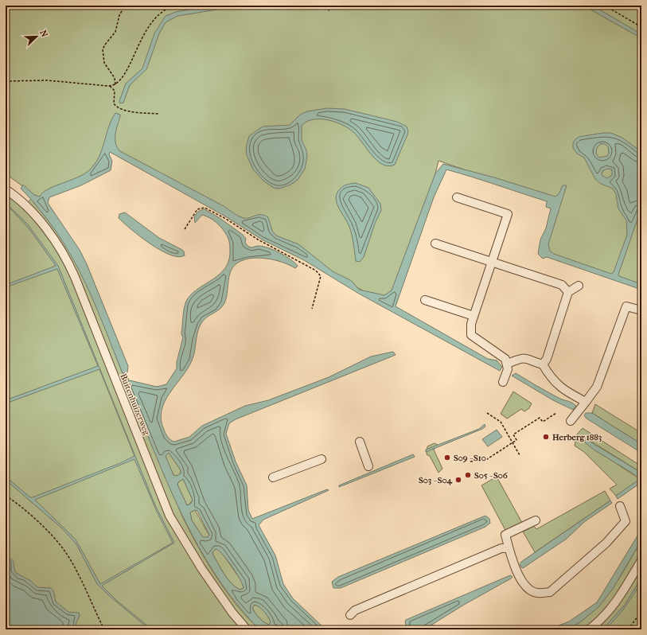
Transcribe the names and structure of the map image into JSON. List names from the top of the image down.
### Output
{
  "streets": {
    "street": ["Buitenhuizerweg"]
  },
  "places": [
    "Herberg 1883",
    "S09 - S10",
    "S05 - S06",
    "S03 - S04"
  ],
  "north": "top right"
}
